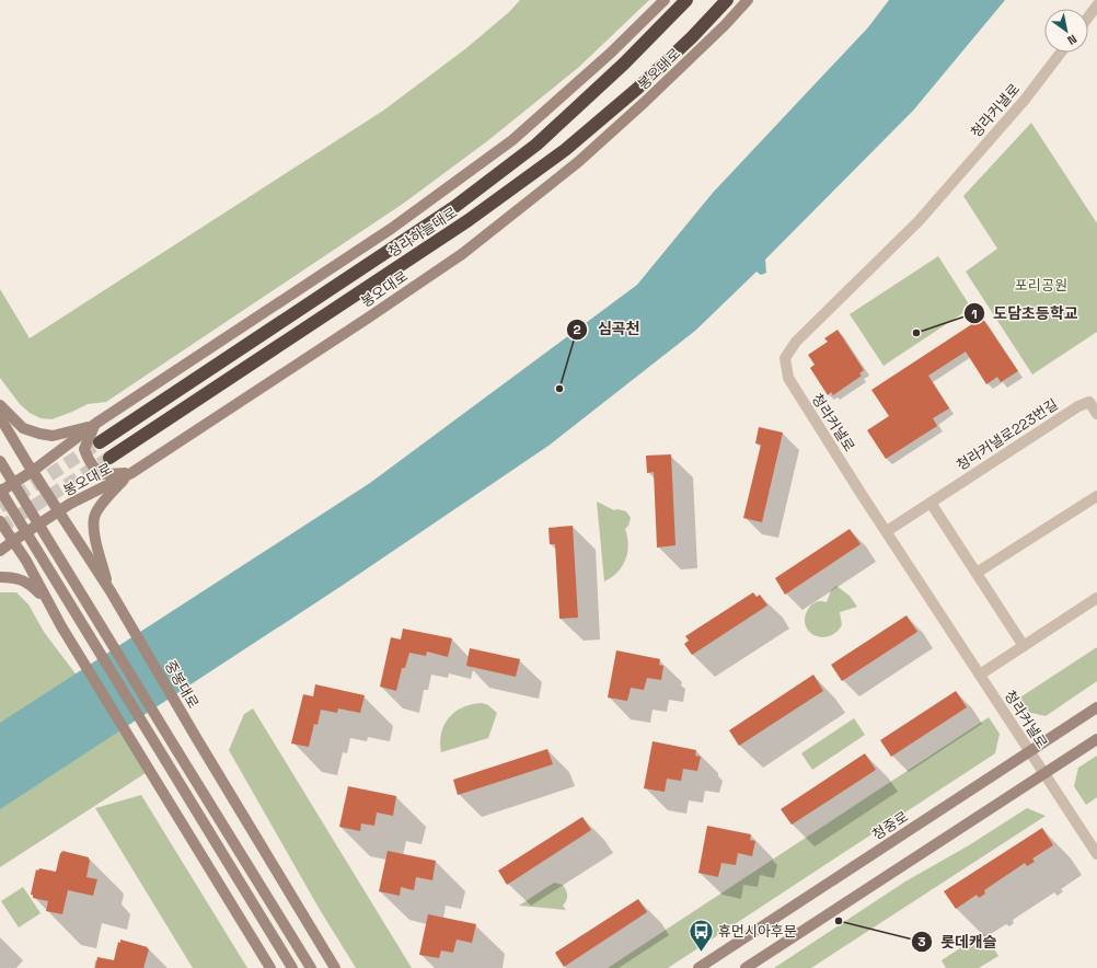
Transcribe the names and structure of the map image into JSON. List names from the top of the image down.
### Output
{
  "streets": {
    "highway": ["청라하늘대로"],
    "main road": ["봉오대로", "중봉대로", "청중로"],
    "street": ["청라커낼로", "청라커낼로223번길"]
  },
  "crossings": [
    ["봉오대로", "중봉대로"],
    ["청라커낼로", "청라커낼로223번길"],
    ["청라커낼로", "청중로"]
  ],
  "parks": ["포리공원"],
  "places": {
    "other": ["도담초등학교", "심곡천", "롯데캐슬"],
    "bus stop": ["휴먼시아후문"]
  },
  "north": "bottom right"
}
